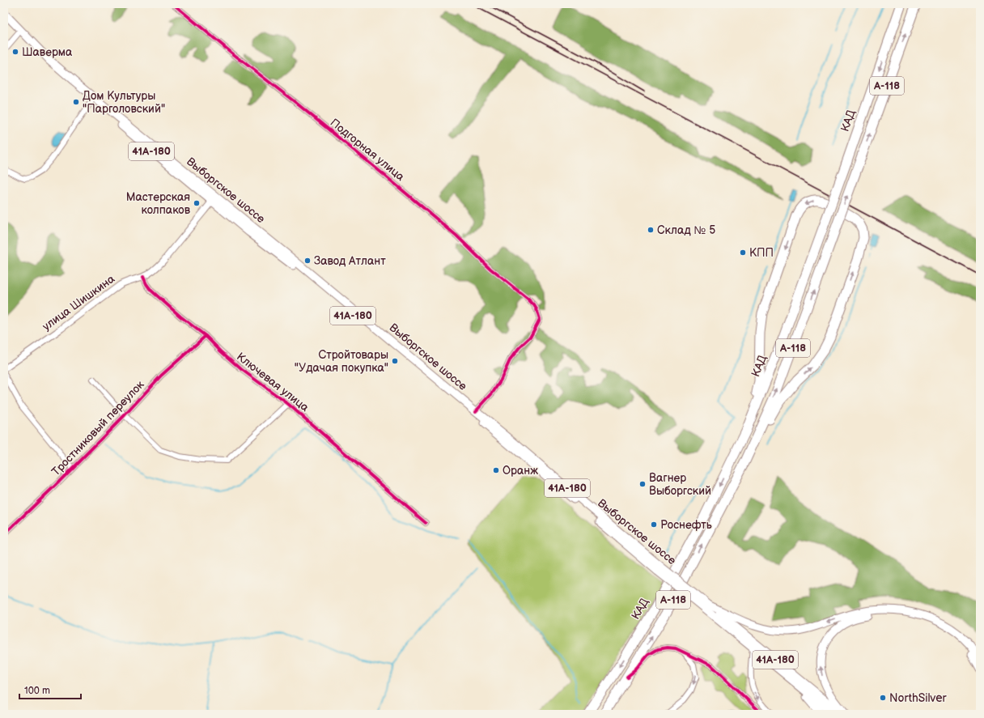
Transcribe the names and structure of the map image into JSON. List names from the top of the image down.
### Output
{
  "streets": {
    "highway": ["А-118", "КАД"],
    "main road": ["41А-180", "Выборгское шоссе"],
    "street": [
      "Подгорная улица",
      "улица Шишкина",
      "Ключевая улица",
      "Тростниковый переулок"
    ]
  },
  "crossings": [
    ["Подгорная улица", "Выборгское шоссе"],
    ["Выборгское шоссе", "улица Шишкина"],
    ["улица Шишкина", "Ключевая улица"],
    ["Ключевая улица", "Тростниковый переулок"]
  ],
  "places": [
    "Шаверма",
    "Дом Культуры \"Парголовский\"",
    "Мастерская колпаков",
    "Склад № 5",
    "КПП",
    "Завод Атлант",
    "Cтройтовары \"Удачая покупка\"",
    "Оранж",
    "Вагнер Выборгский",
    "Роснефть",
    "NorthSilver"
  ],
  "scale_bar": "100 m"
}
